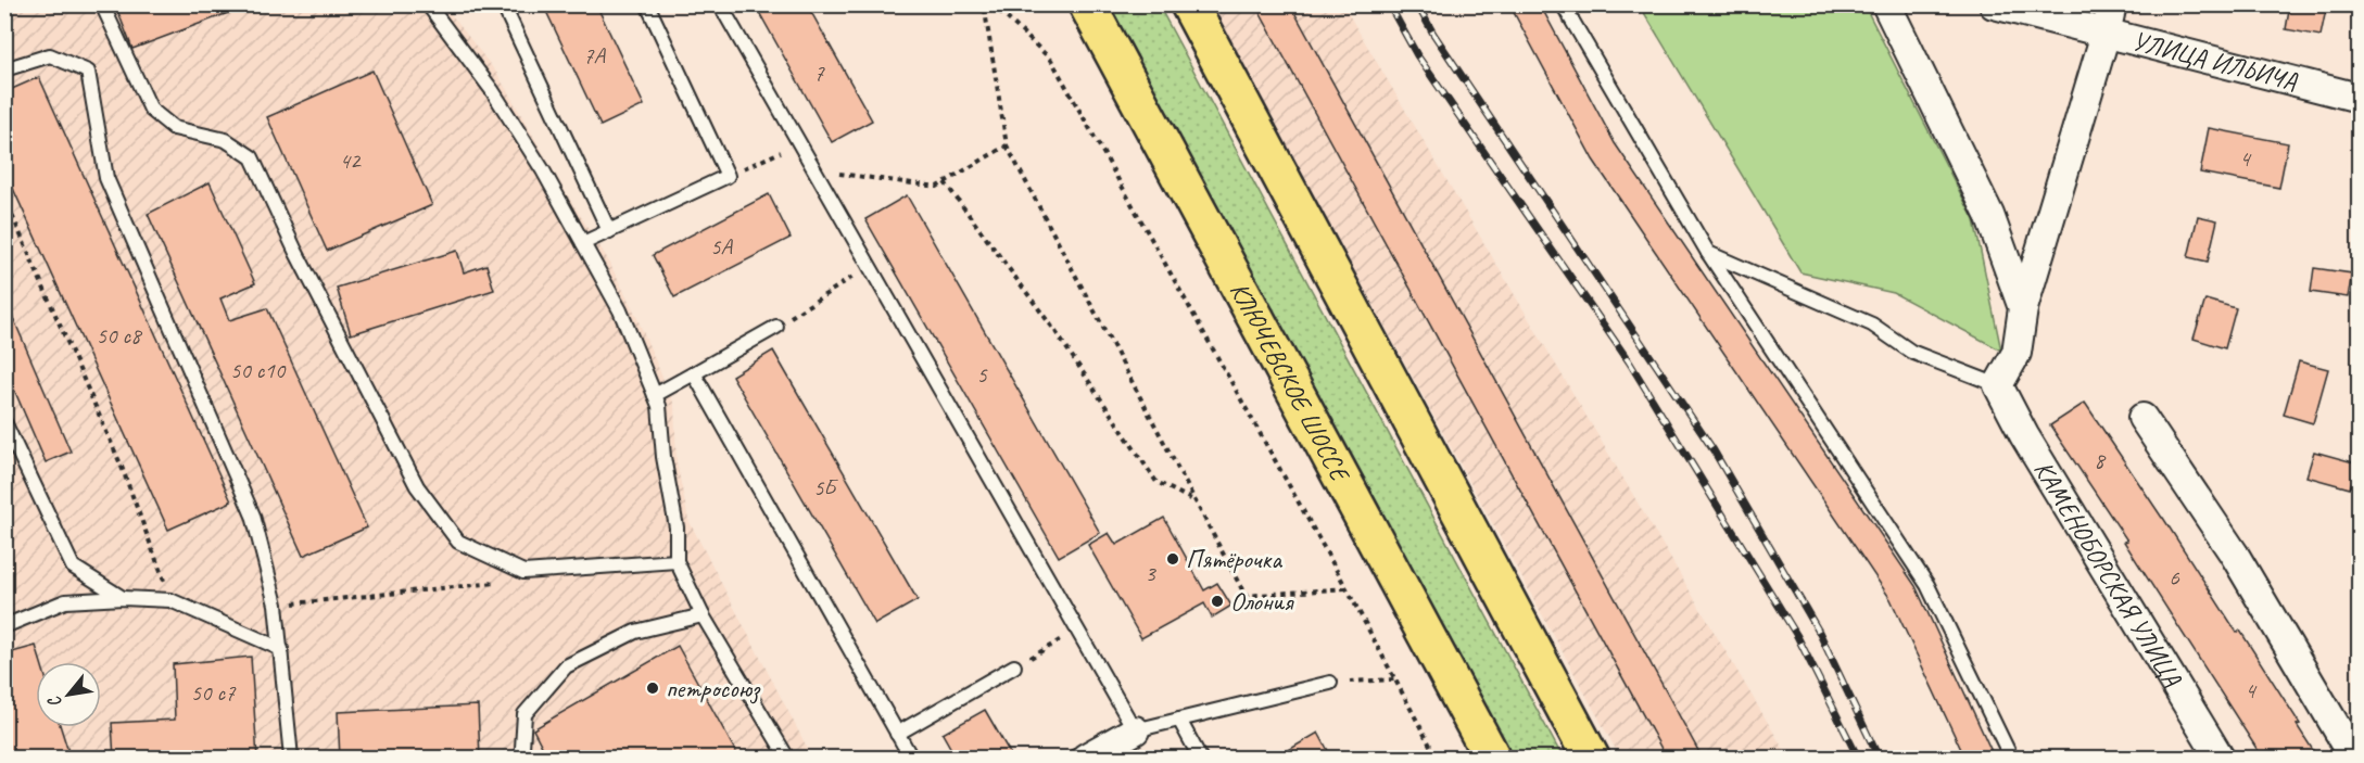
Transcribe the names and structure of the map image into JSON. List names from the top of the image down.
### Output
{
  "streets": {
    "main road": ["КЛЮЧЕВСКОЕ ШОССЕ"],
    "street": ["УЛИЦА ИЛЬИЧА", "КАМЕНОБОРСКАЯ УЛИЦА"]
  },
  "places": ["Пятёрочка", "Олония", "петросоюз"],
  "house_numbers": [
    "7А",
    "7",
    "4",
    "42",
    "5А",
    "50 с8",
    "50 с10",
    "5",
    "8",
    "5Б",
    "3",
    "6",
    "4",
    "50 с7"
  ],
  "north": "bottom left"
}
